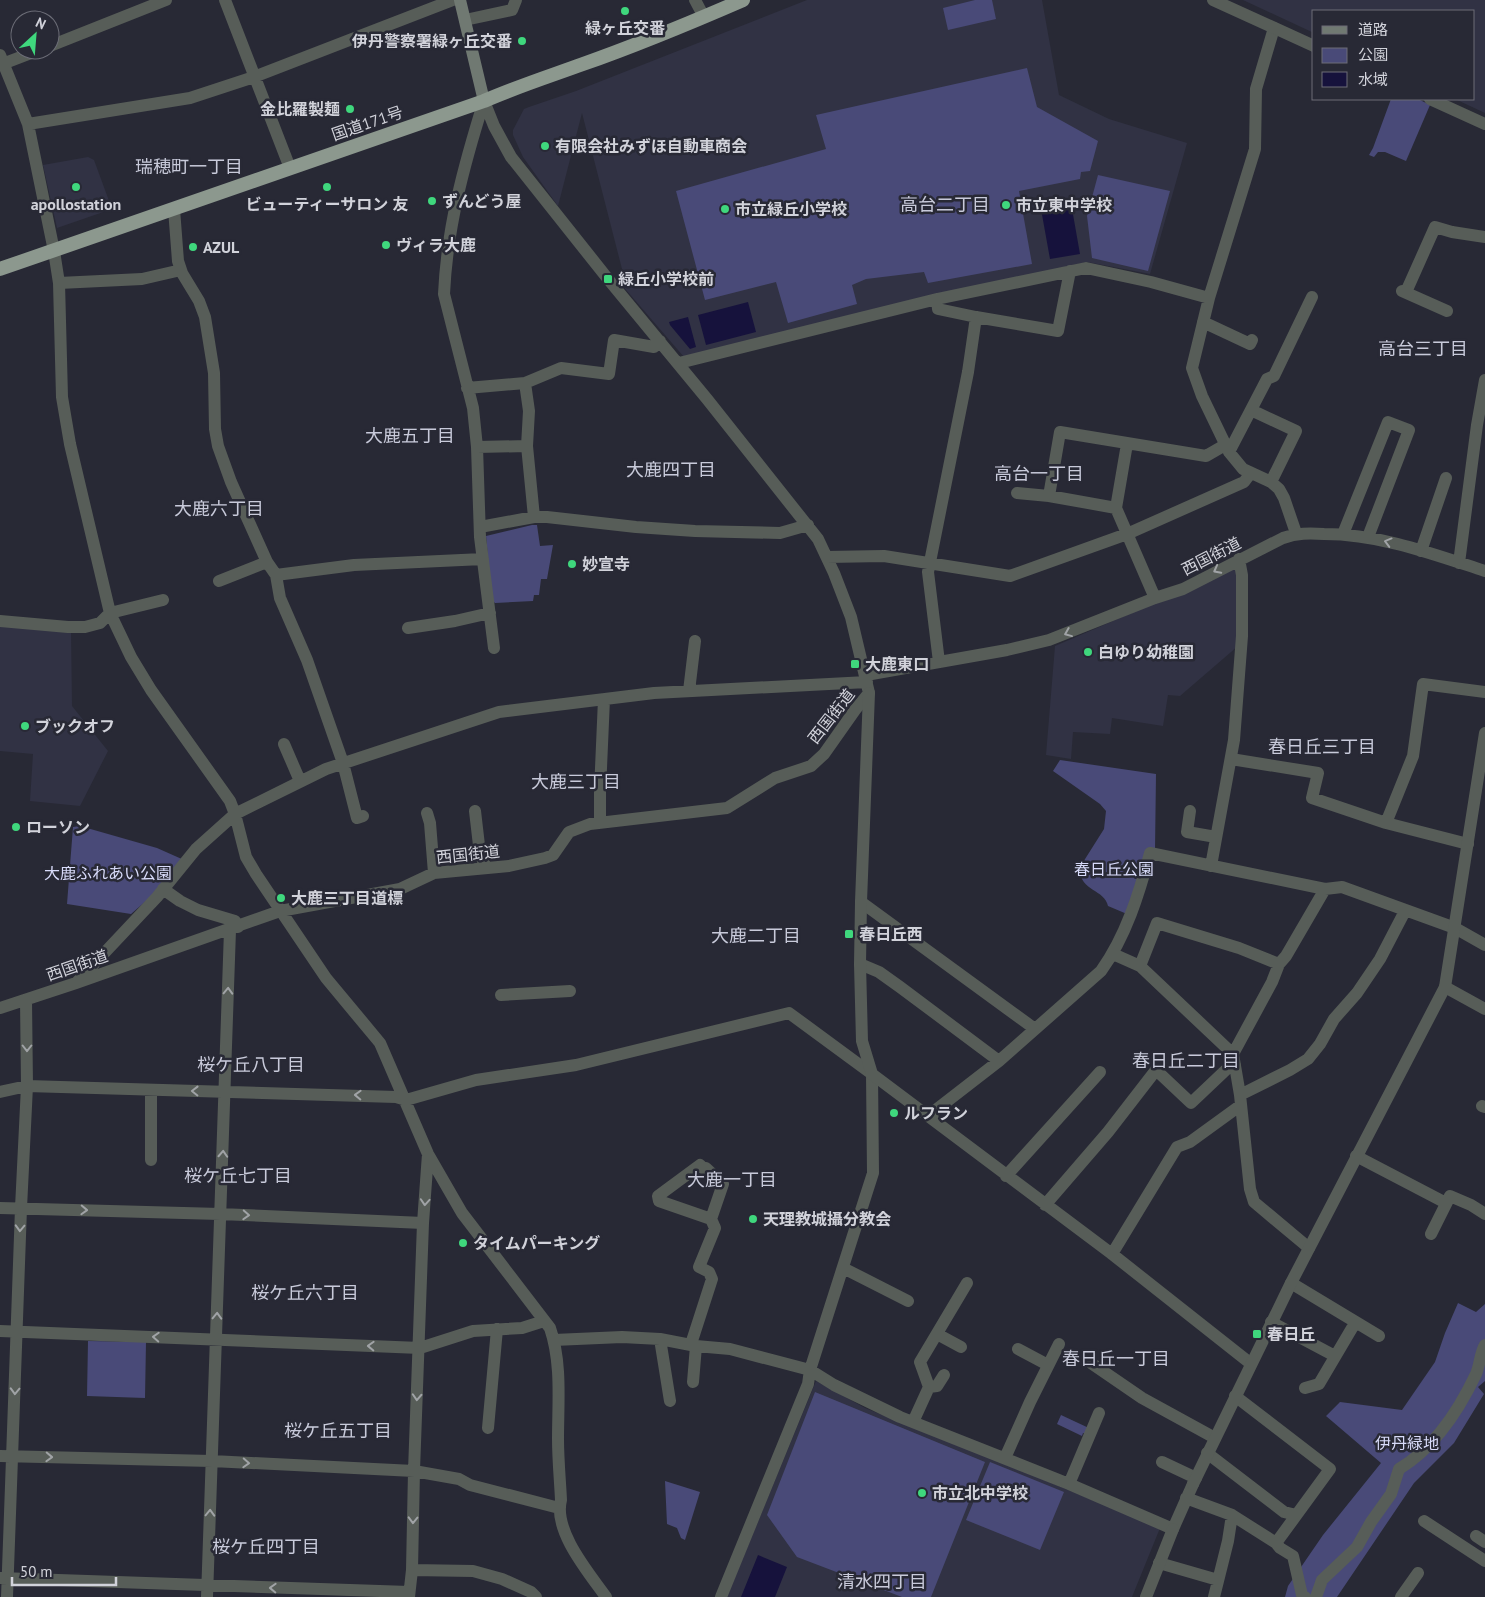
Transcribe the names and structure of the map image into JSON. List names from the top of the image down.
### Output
{
  "streets": {
    "highway": ["国道171号"],
    "street": ["西国街道"]
  },
  "districts": [
    "瑞穂町一丁目",
    "高台二丁目",
    "高台三丁目",
    "大鹿五丁目",
    "大鹿四丁目",
    "高台一丁目",
    "大鹿六丁目",
    "春日丘三丁目",
    "大鹿三丁目",
    "大鹿二丁目",
    "春日丘二丁目",
    "桜ケ丘八丁目",
    "桜ケ丘七丁目",
    "大鹿一丁目",
    "桜ケ丘六丁目",
    "春日丘一丁目",
    "桜ケ丘五丁目",
    "桜ケ丘四丁目",
    "清水四丁目"
  ],
  "parks": ["春日丘公園", "大鹿ふれあい公園", "伊丹緑地"],
  "places": {
    "other": [
      "緑ヶ丘交番",
      "伊丹警察署緑ヶ丘交番",
      "金比羅製麺",
      "有限会社みずほ自動車商会",
      "apollostation",
      "ビューティーサロン 友",
      "ずんどう屋",
      "市立東中学校",
      "市立緑丘小学校",
      "ヴィラ大鹿",
      "AZUL",
      "妙宣寺",
      "白ゆり幼稚園",
      "ブックオフ",
      "ローソン",
      "大鹿三丁目道標",
      "ルフラン",
      "天理教城攝分教会",
      "タイムパーキング",
      "市立北中学校"
    ],
    "transit": [
      "緑丘小学校前",
      "大鹿東口",
      "春日丘西",
      "春日丘"
    ]
  },
  "legend": ["道路", "公園", "水域"],
  "scale_bar": "50 m",
  "north": "top right"
}
